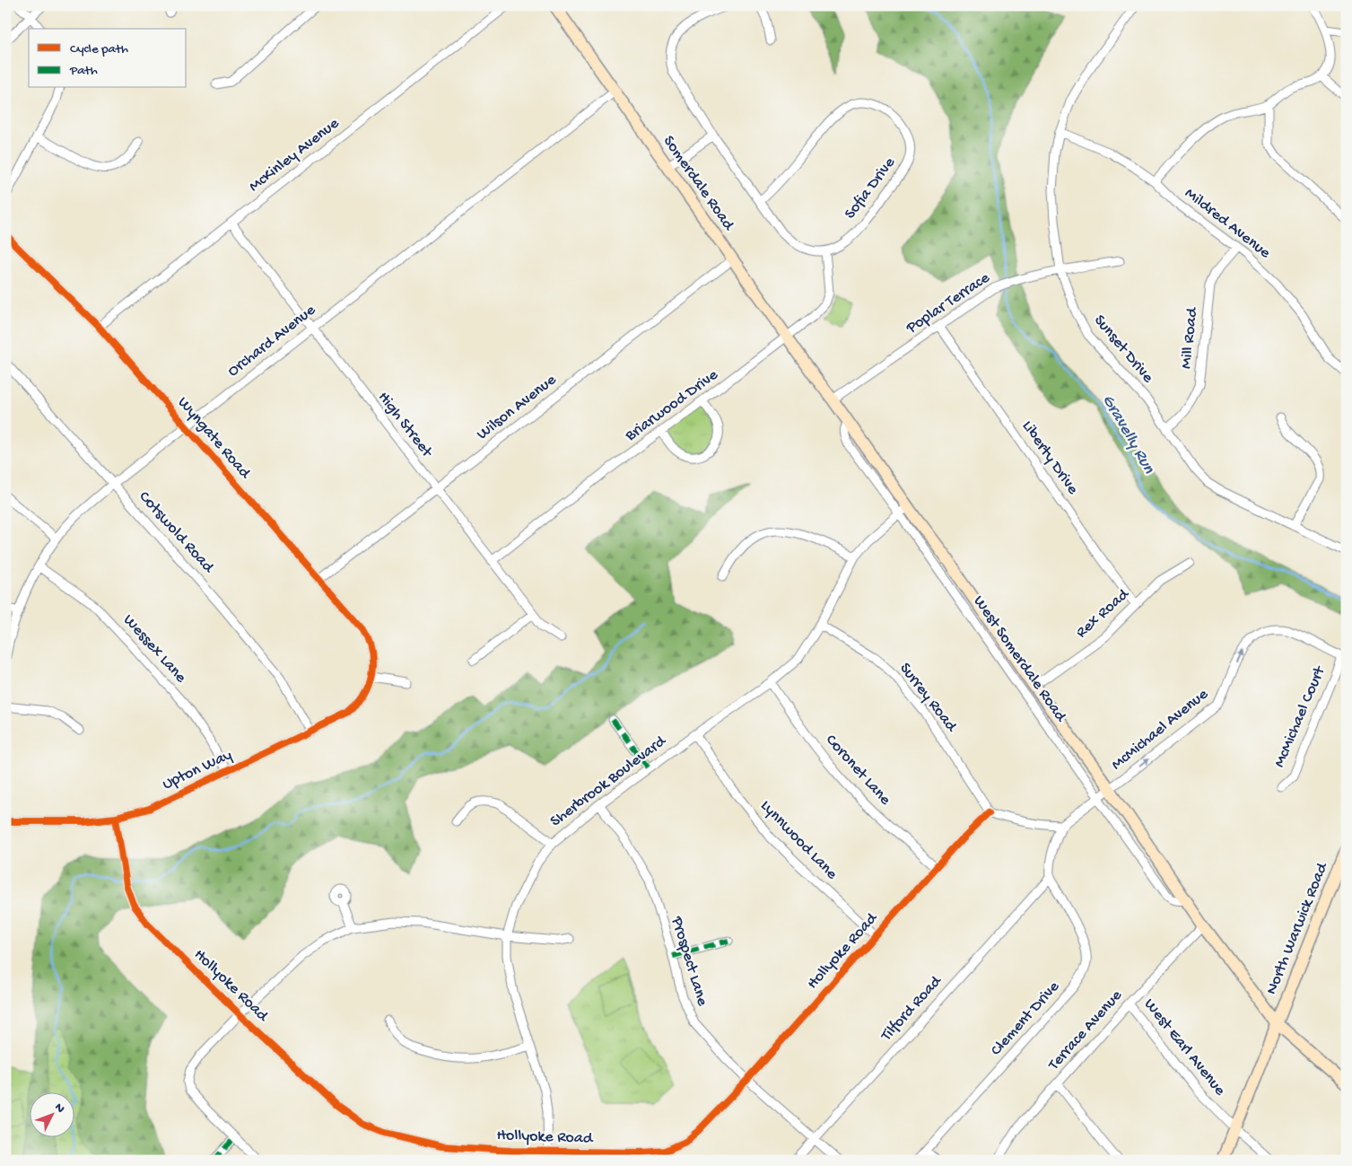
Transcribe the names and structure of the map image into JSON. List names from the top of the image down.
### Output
{
  "streets": {
    "main road": ["Somerdale Road", "West Somerdale Road", "North Warwick Road"],
    "street": [
      "McKinley Avenue",
      "Sofia Drive",
      "Mildred Avenue",
      "Poplar Terrace",
      "Mill Road",
      "Orchard Avenue",
      "Sunset Drive",
      "Briarwood Drive",
      "Wilson Avenue",
      "High Street",
      "Wyngate Road",
      "Liberty Drive",
      "Cotswold Road",
      "Rex Road",
      "Wessex Lane",
      "Surrey Road",
      "McMichael Court",
      "McMichael Avenue",
      "Upton Way",
      "Coronet Lane",
      "Sherbrook Boulevard",
      "Lynnwood Lane",
      "Hollyoke Road",
      "Prospect Lane",
      "Tilford Road",
      "Clement Drive",
      "Terrace Avenue",
      "West Earl Avenue"
    ]
  },
  "crossings": [
    ["McKinley Avenue", "High Street"],
    ["McKinley Avenue", "Wyngate Road"],
    ["Somerdale Road", "Orchard Avenue"],
    ["Somerdale Road", "Briarwood Drive"],
    ["Somerdale Road", "Wilson Avenue"],
    ["Somerdale Road", "West Somerdale Road"],
    ["Sofia Drive", "Briarwood Drive"],
    ["Mildred Avenue", "Mill Road"],
    ["Mildred Avenue", "Sunset Drive"],
    ["Poplar Terrace", "Sunset Drive"],
    ["Poplar Terrace", "Liberty Drive"],
    ["Poplar Terrace", "West Somerdale Road"],
    ["Mill Road", "Sunset Drive"],
    ["Orchard Avenue", "High Street"],
    ["Orchard Avenue", "Wyngate Road"],
    ["Orchard Avenue", "Cotswold Road"],
    ["Orchard Avenue", "Wessex Lane"],
    ["Briarwood Drive", "High Street"],
    ["Wilson Avenue", "High Street"],
    ["Wilson Avenue", "Wyngate Road"],
    ["Wyngate Road", "Upton Way"],
    ["Liberty Drive", "Rex Road"],
    ["Cotswold Road", "Upton Way"],
    ["Rex Road", "West Somerdale Road"],
    ["Wessex Lane", "Upton Way"],
    ["West Somerdale Road", "McMichael Avenue"],
    ["West Somerdale Road", "Sherbrook Boulevard"],
    ["West Somerdale Road", "North Warwick Road"],
    ["West Somerdale Road", "Terrace Avenue"],
    ["Surrey Road", "Sherbrook Boulevard"],
    ["Surrey Road", "Hollyoke Road"],
    ["McMichael Court", "McMichael Avenue"],
    ["Upton Way", "Hollyoke Road"],
    ["Coronet Lane", "Sherbrook Boulevard"],
    ["Coronet Lane", "Hollyoke Road"],
    ["Sherbrook Boulevard", "Lynnwood Lane"],
    ["Sherbrook Boulevard", "Hollyoke Road"],
    ["Sherbrook Boulevard", "Prospect Lane"],
    ["Lynnwood Lane", "Hollyoke Road"],
    ["North Warwick Road", "West Earl Avenue"],
    ["Hollyoke Road", "Prospect Lane"],
    ["Prospect Lane", "Tilford Road"],
    ["Tilford Road", "Clement Drive"],
    ["Terrace Avenue", "West Earl Avenue"]
  ],
  "one_way": ["McMichael Avenue"],
  "water": ["Gravelly Run"],
  "legend": ["Cycle path", "Path"],
  "north": "top right"
}
